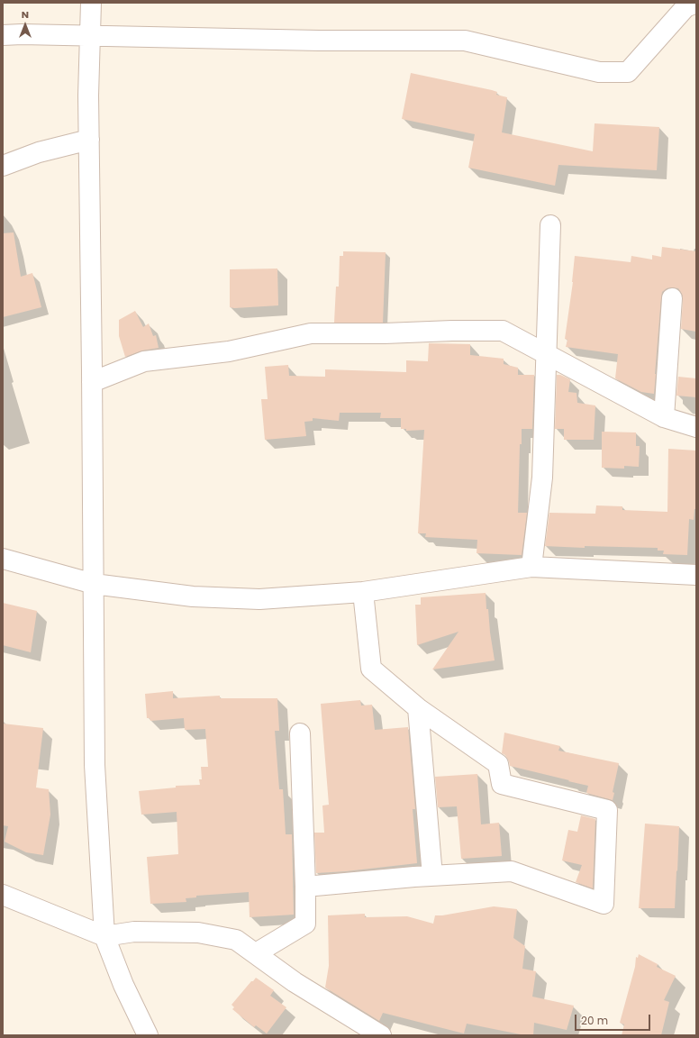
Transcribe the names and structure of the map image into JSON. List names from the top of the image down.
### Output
{
  "scale_bar": "20 m",
  "north": "top"
}
